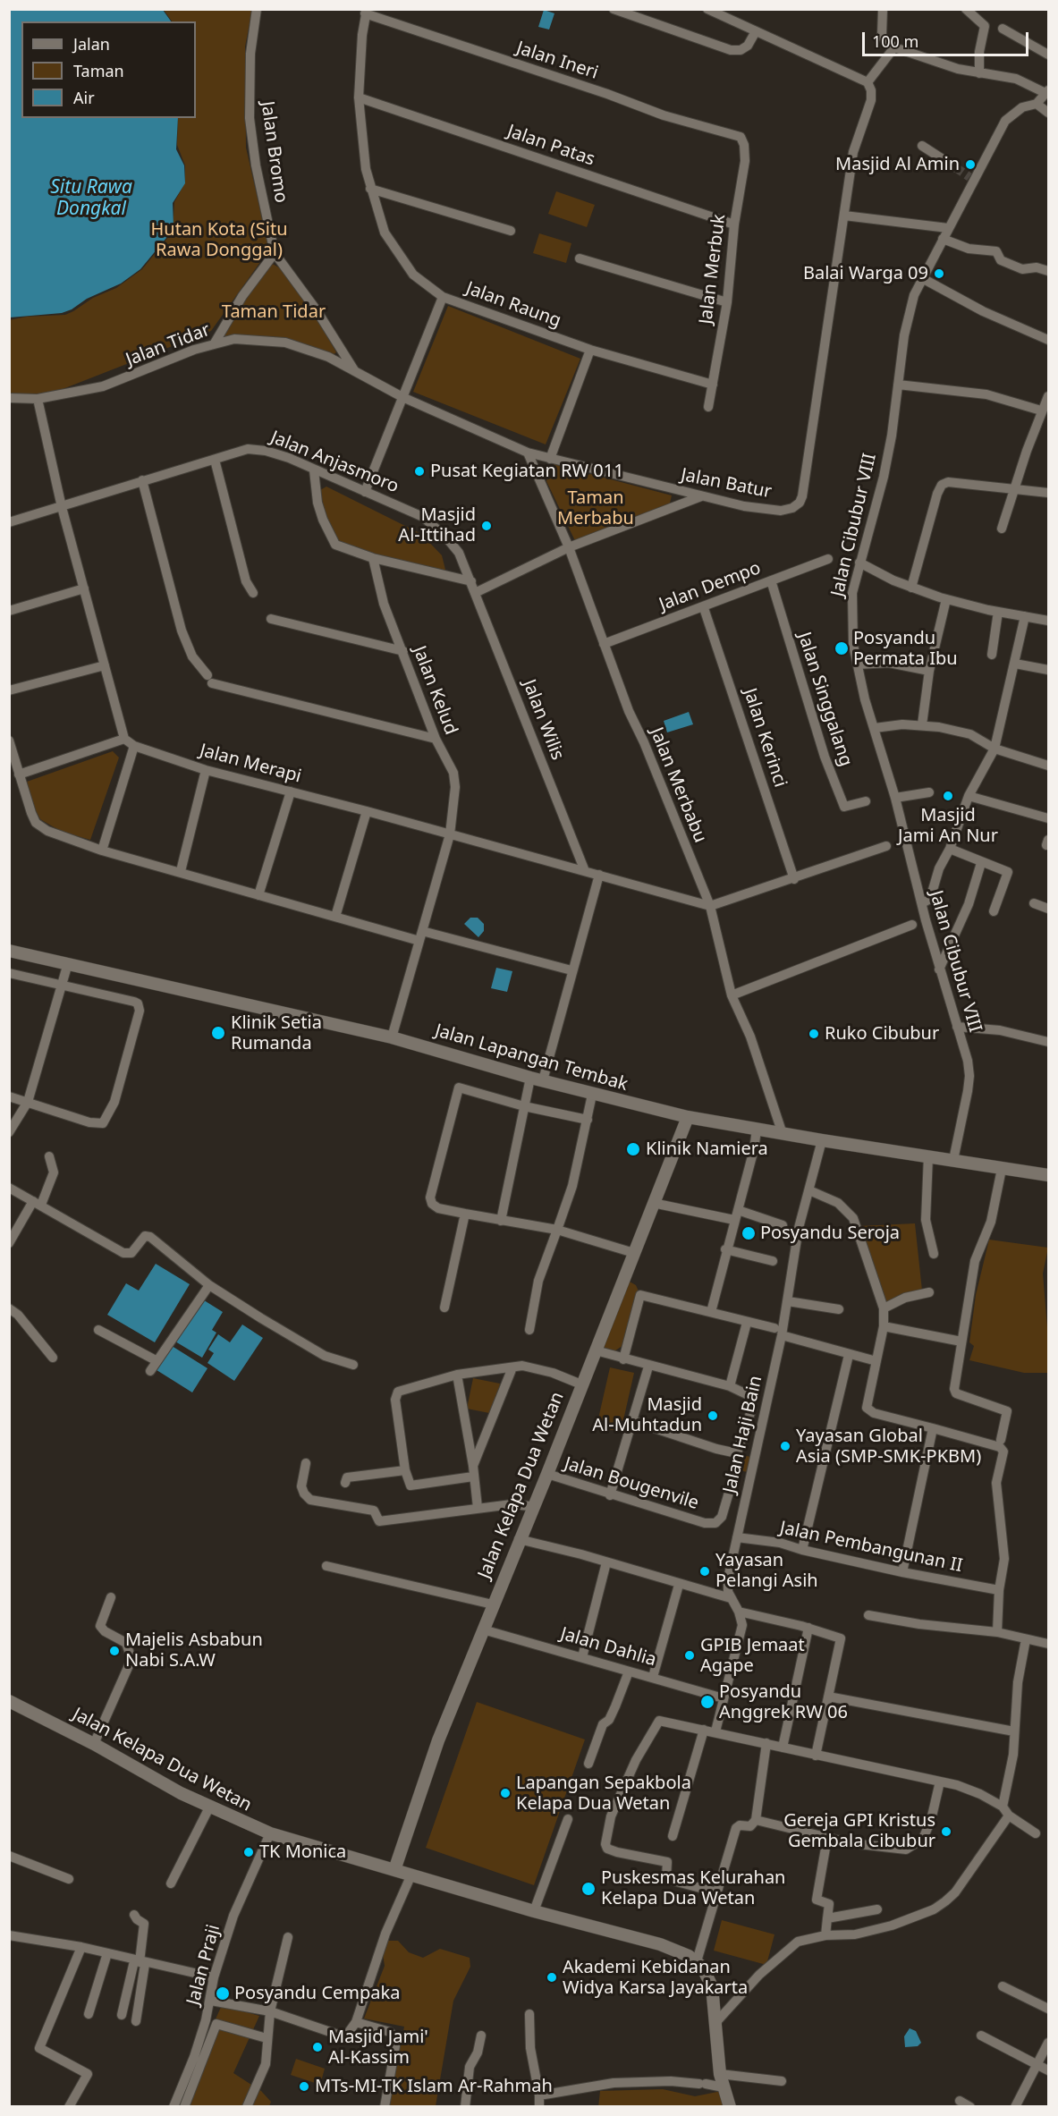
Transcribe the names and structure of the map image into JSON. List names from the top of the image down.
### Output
{
  "streets": {
    "street": [
      "Jalan Ineri",
      "Jalan Patas",
      "Jalan Bromo",
      "Jalan Merbuk",
      "Jalan Raung",
      "Jalan Tidar",
      "Jalan Anjasmoro",
      "Jalan Batur",
      "Jalan Cibubur VIII",
      "Jalan Dempo",
      "Jalan Kelud",
      "Jalan Singgalang",
      "Jalan Wilis",
      "Jalan Kerinci",
      "Jalan Merapi",
      "Jalan Merbabu",
      "Jalan Lapangan Tembak",
      "Jalan Haji Bain",
      "Jalan Bougenvile",
      "Jalan Kelapa Dua Wetan",
      "Jalan Pembangunan II",
      "Jalan Dahlia",
      "Jalan Praji"
    ]
  },
  "crossings": [
    ["Jalan Ineri", "Jalan Merbuk"],
    ["Jalan Patas", "Jalan Merbuk"],
    ["Jalan Merbuk", "Jalan Raung"],
    ["Jalan Raung", "Jalan Anjasmoro"],
    ["Jalan Raung", "Jalan Batur"],
    ["Jalan Tidar", "Jalan Batur"],
    ["Jalan Anjasmoro", "Jalan Wilis"],
    ["Jalan Batur", "Jalan Merbabu"],
    ["Jalan Cibubur VIII", "Jalan Lapangan Tembak"],
    ["Jalan Dempo", "Jalan Singgalang"],
    ["Jalan Dempo", "Jalan Kerinci"],
    ["Jalan Dempo", "Jalan Merbabu"],
    ["Jalan Kelud", "Jalan Merapi"],
    ["Jalan Kelud", "Jalan Lapangan Tembak"],
    ["Jalan Wilis", "Jalan Merapi"],
    ["Jalan Merapi", "Jalan Merbabu"],
    ["Jalan Merbabu", "Jalan Lapangan Tembak"],
    ["Jalan Lapangan Tembak", "Jalan Haji Bain"],
    ["Jalan Lapangan Tembak", "Jalan Kelapa Dua Wetan"],
    ["Jalan Haji Bain", "Jalan Pembangunan II"],
    ["Jalan Haji Bain", "Jalan Dahlia"],
    ["Jalan Bougenvile", "Jalan Kelapa Dua Wetan"],
    ["Jalan Kelapa Dua Wetan", "Jalan Dahlia"],
    ["Jalan Kelapa Dua Wetan", "Jalan Praji"]
  ],
  "water": ["Situ Rawa Dongkal"],
  "parks": ["Hutan Kota (Situ Rawa Donggal)", "Taman Tidar", "Taman Merbabu"],
  "places": [
    "Masjid Al Amin",
    "Balai Warga 09",
    "Pusat Kegiatan RW 011",
    "Masjid Al-Ittihad",
    "Posyandu Permata Ibu",
    "Masjid Jami An Nur",
    "Klinik Setia Rumanda",
    "Ruko Cibubur",
    "Klinik Namiera",
    "Posyandu Seroja",
    "Masjid Al-Muhtadun",
    "Yayasan Global Asia (SMP-SMK-PKBM)",
    "Yayasan Pelangi Asih",
    "Majelis Asbabun Nabi S.A.W",
    "GPIB Jemaat Agape",
    "Posyandu Anggrek RW 06",
    "Lapangan Sepakbola Kelapa Dua Wetan",
    "Gereja GPI Kristus Gembala Cibubur",
    "TK Monica",
    "Puskesmas Kelurahan Kelapa Dua Wetan",
    "Akademi Kebidanan Widya Karsa Jayakarta",
    "Posyandu Cempaka",
    "Masjid Jami' Al-Kassim",
    "MTs-MI-TK Islam Ar-Rahmah"
  ],
  "legend": ["Jalan", "Taman", "Air"],
  "scale_bar": "100 m"
}
